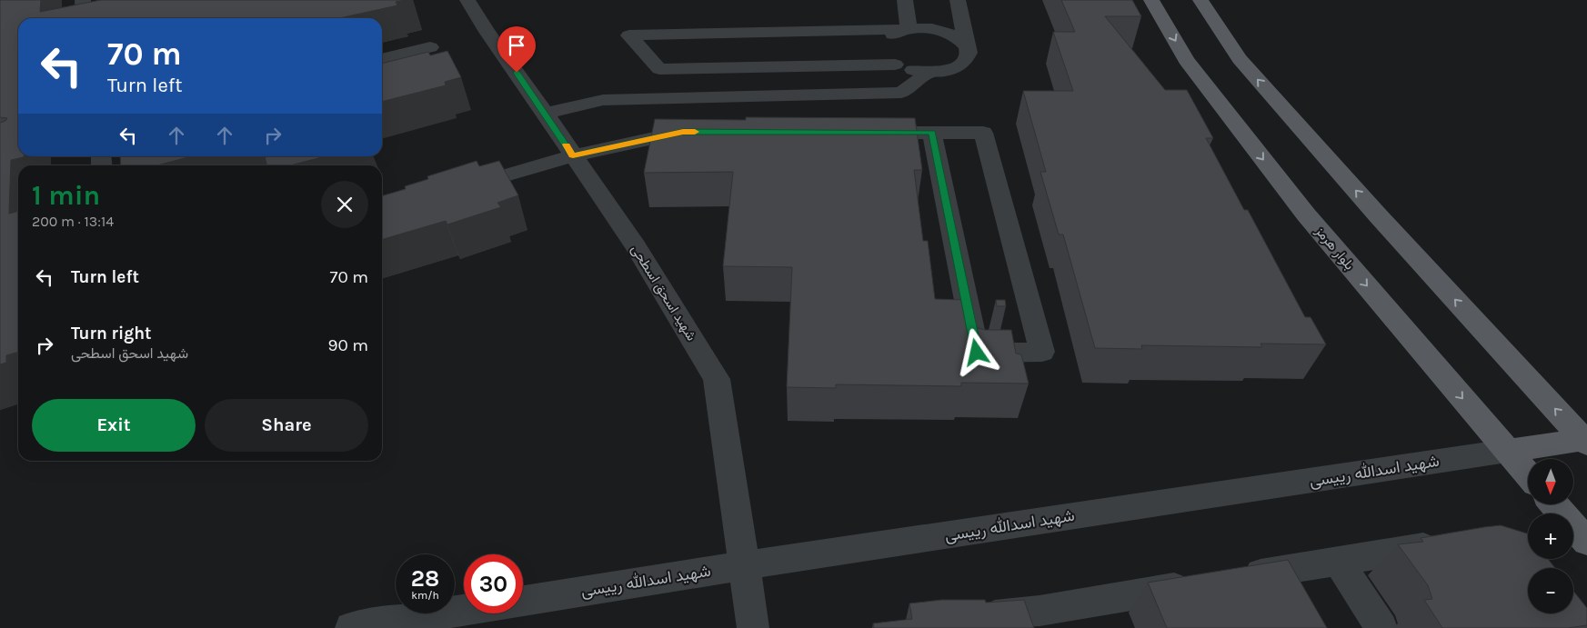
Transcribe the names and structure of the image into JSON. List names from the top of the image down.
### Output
{
  "streets": {
    "main road": ["بلوار هرمز"],
    "street": ["شهید اسحق اسطحی", "شهید اسدالله رییسی"]
  },
  "crossings": [
    ["بلوار هرمز", "شهید اسدالله رییسی"],
    ["شهید اسحق اسطحی", "شهید اسدالله رییسی"]
  ],
  "north": "bottom",
  "page": {
    "turn": ["70 m", "Turn left"],
    "heading": ["1 min", "200 m · 13:14"],
    "list": [
      {
        "name": "Turn left",
        "value": "70 m"
      },
      {
        "name": "Turn right",
        "note": "شهید اسحق اسطحی",
        "value": "90 m"
      }
    ],
    "buttons": ["Exit", "Share"],
    "map_buttons": ["+", "−"],
    "speed": "28 km/h",
    "limit": "30"
  }
}
